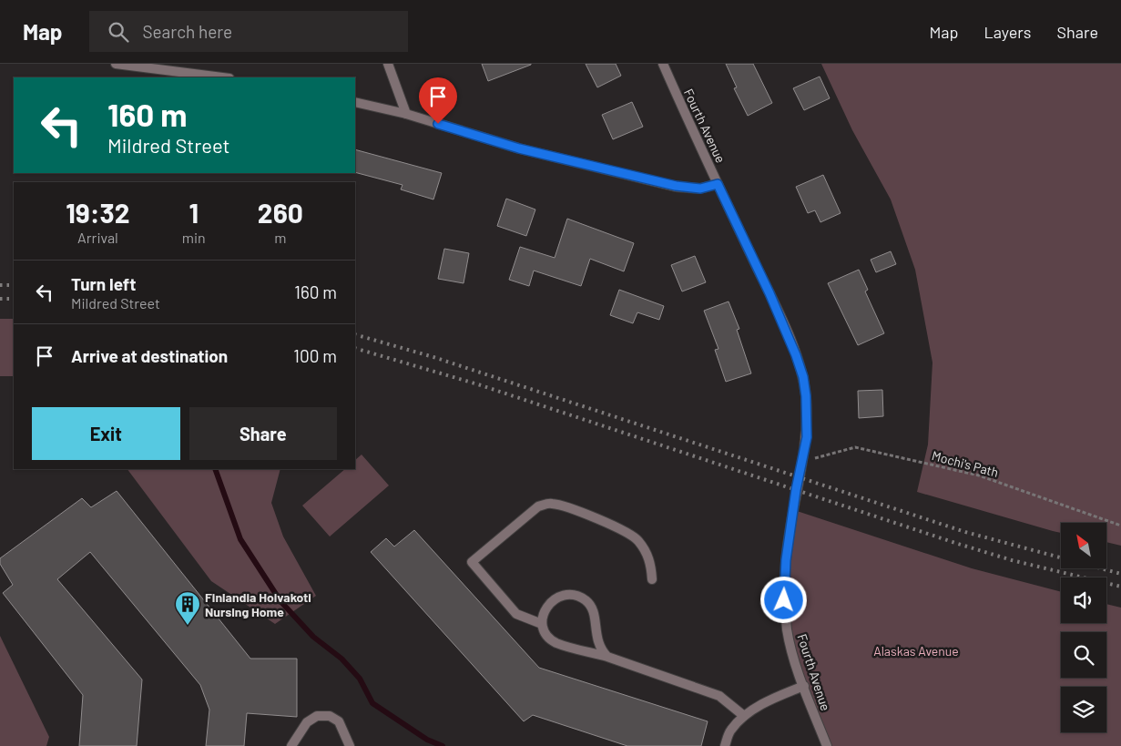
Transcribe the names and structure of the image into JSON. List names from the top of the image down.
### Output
{
  "streets": {
    "street": ["Fourth Avenue"],
    "path": ["Mochi's Path"]
  },
  "crossings": [
    ["Fourth Avenue", "Mochi's Path"]
  ],
  "parks": ["Alaskas Avenue"],
  "places": {
    "building": ["Finlandia Hoivakoti Nursing Home"]
  },
  "north": "top left",
  "page": {
    "header": "Map",
    "search": "Search here",
    "nav": ["Map", "Layers", "Share"],
    "turn": ["160 m", "Mildred Street"],
    "eta": [
      "19:32",
      "Arrival",
      "1",
      "min",
      "260",
      "m"
    ],
    "list": [
      {
        "name": "Turn left",
        "note": "Mildred Street",
        "value": "160 m"
      },
      {
        "name": "Arrive at destination",
        "value": "100 m"
      }
    ],
    "buttons": ["Exit", "Share"]
  }
}
